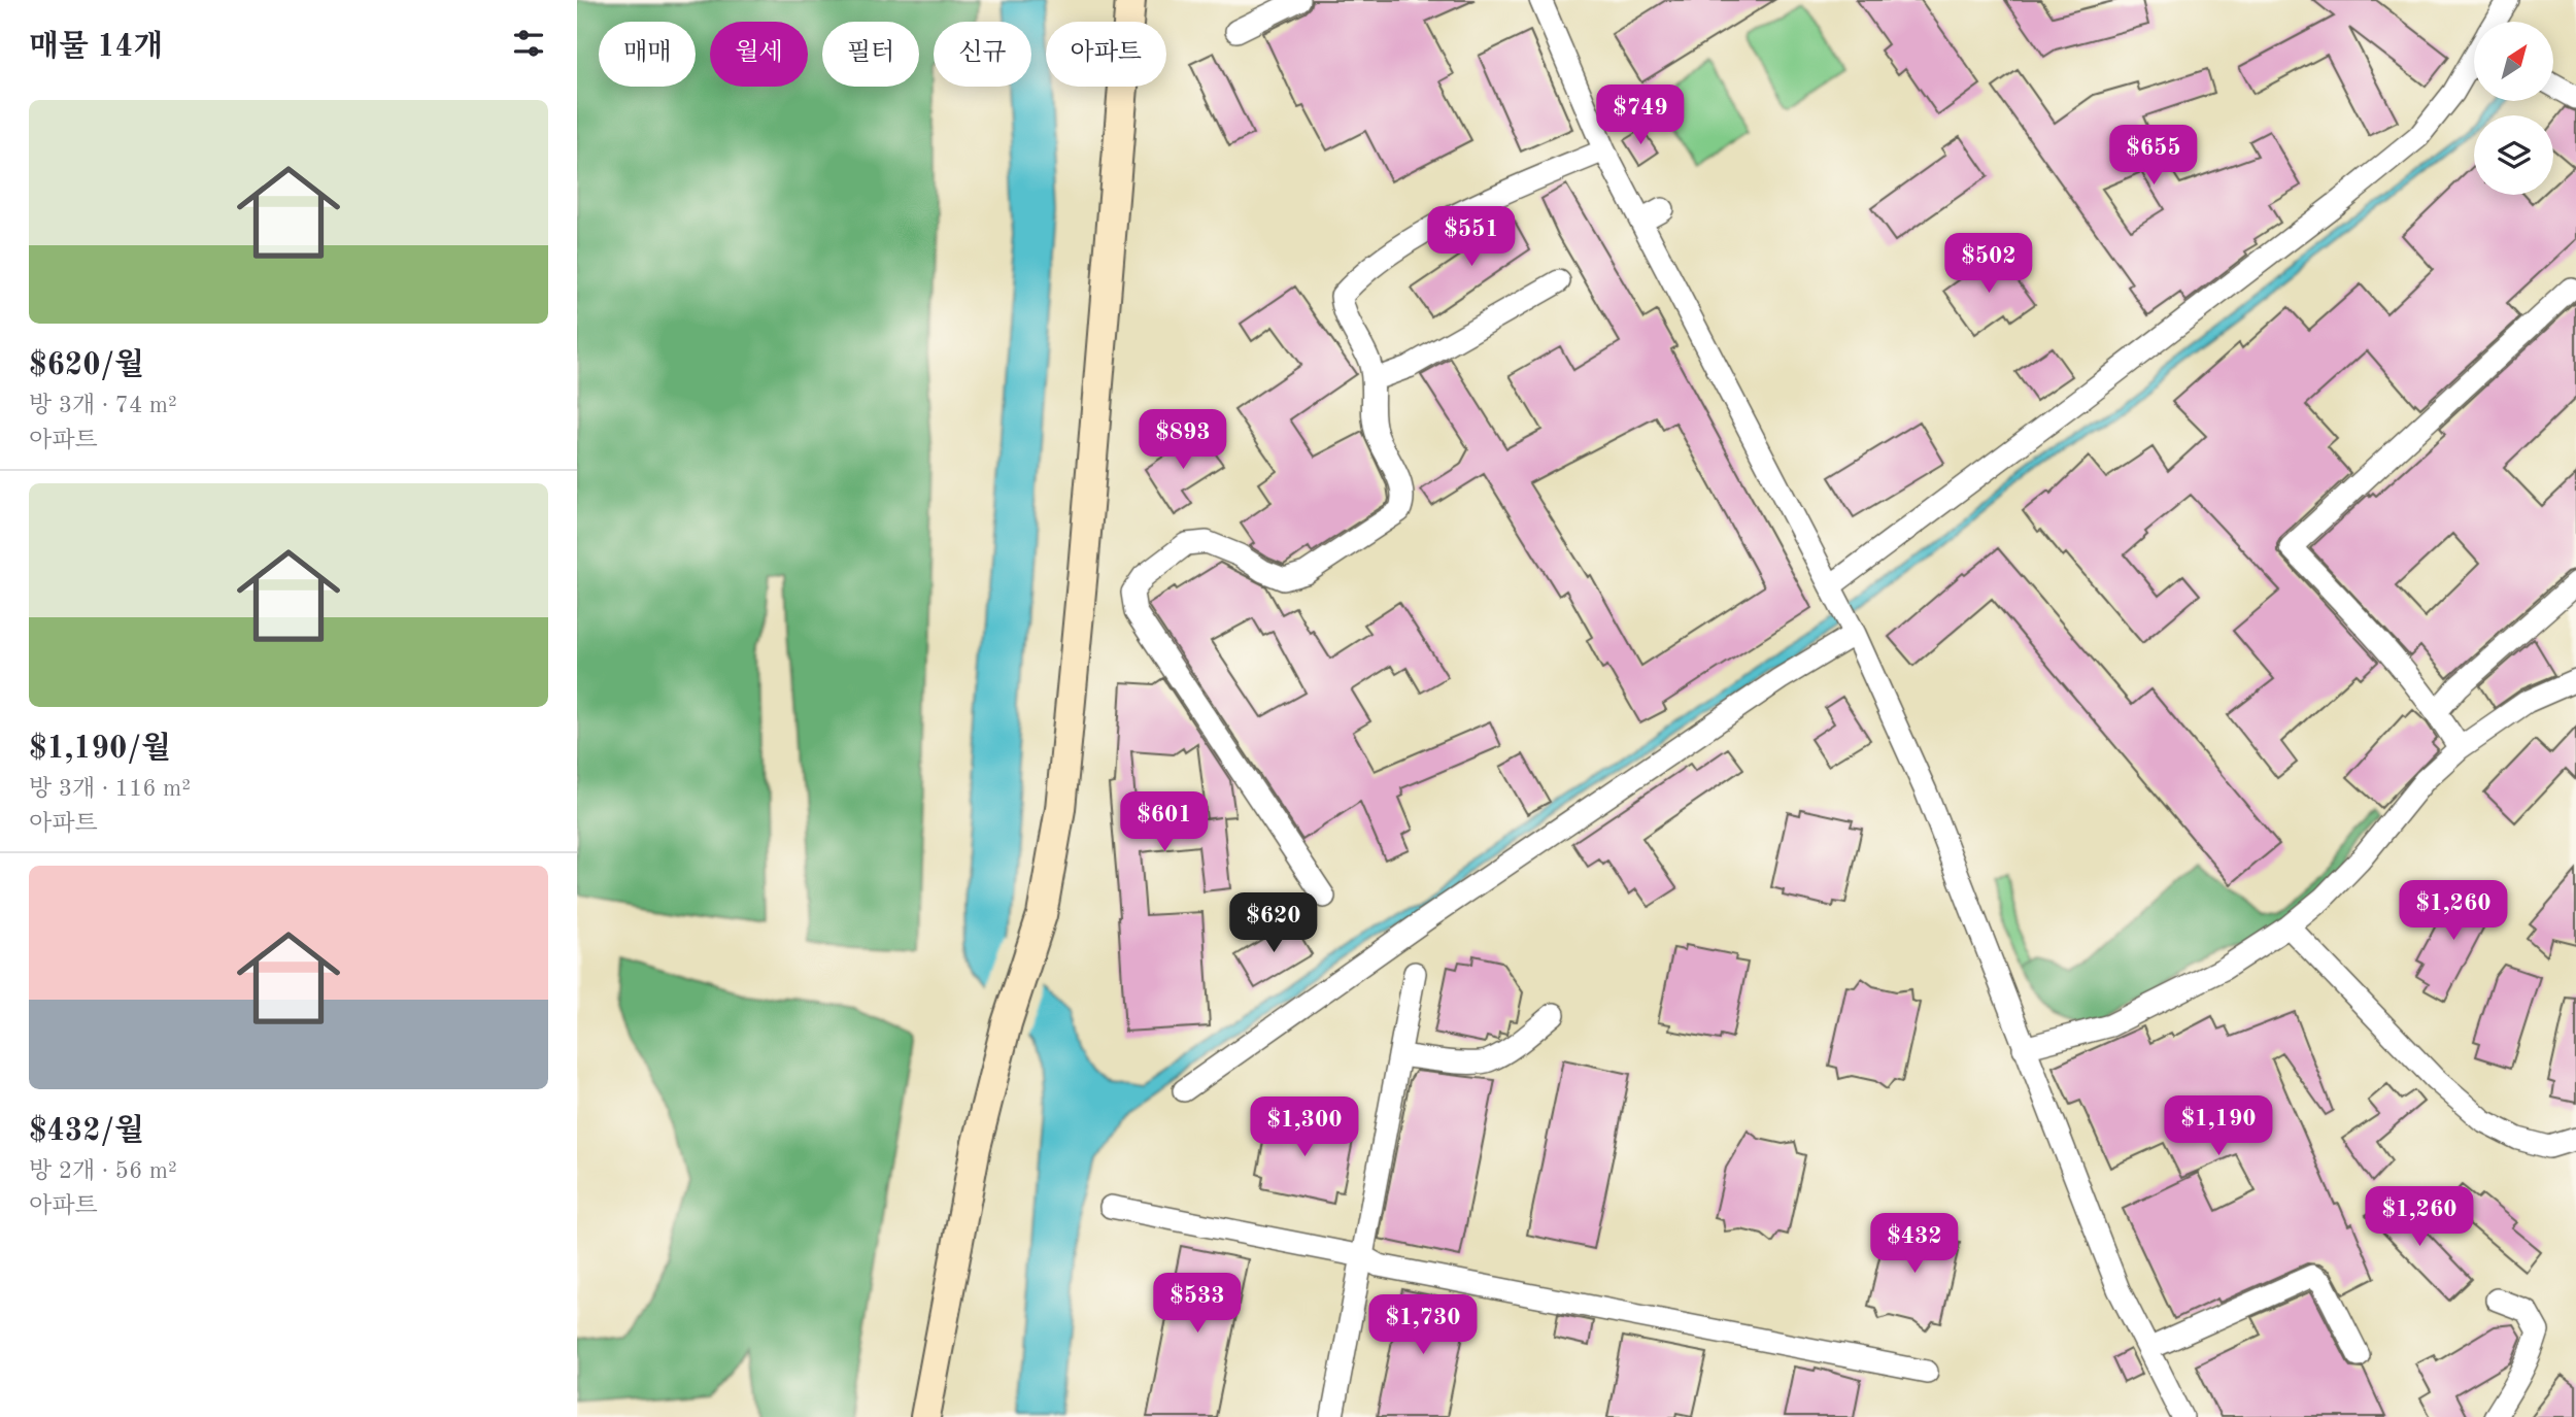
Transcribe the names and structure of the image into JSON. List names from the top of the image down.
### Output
{
  "north": "top right",
  "page": {
    "heading": "매물 14개",
    "chip": [
      "매매",
      "월세",
      "필터",
      "신규",
      "아파트"
    ],
    "price": [
      "$749",
      "$655",
      "$551",
      "$502",
      "$893",
      "$601",
      "$1,260",
      "$620",
      "$1,190",
      "$1,300",
      "$1,260",
      "$432",
      "$533",
      "$1,730"
    ],
    "list": [
      {
        "name": "$620/월",
        "note": "방 3개 · 74 m² · 아파트"
      },
      {
        "name": "$1,190/월",
        "note": "방 3개 · 116 m² · 아파트"
      },
      {
        "name": "$432/월",
        "note": "방 2개 · 56 m² · 아파트"
      }
    ]
  }
}
